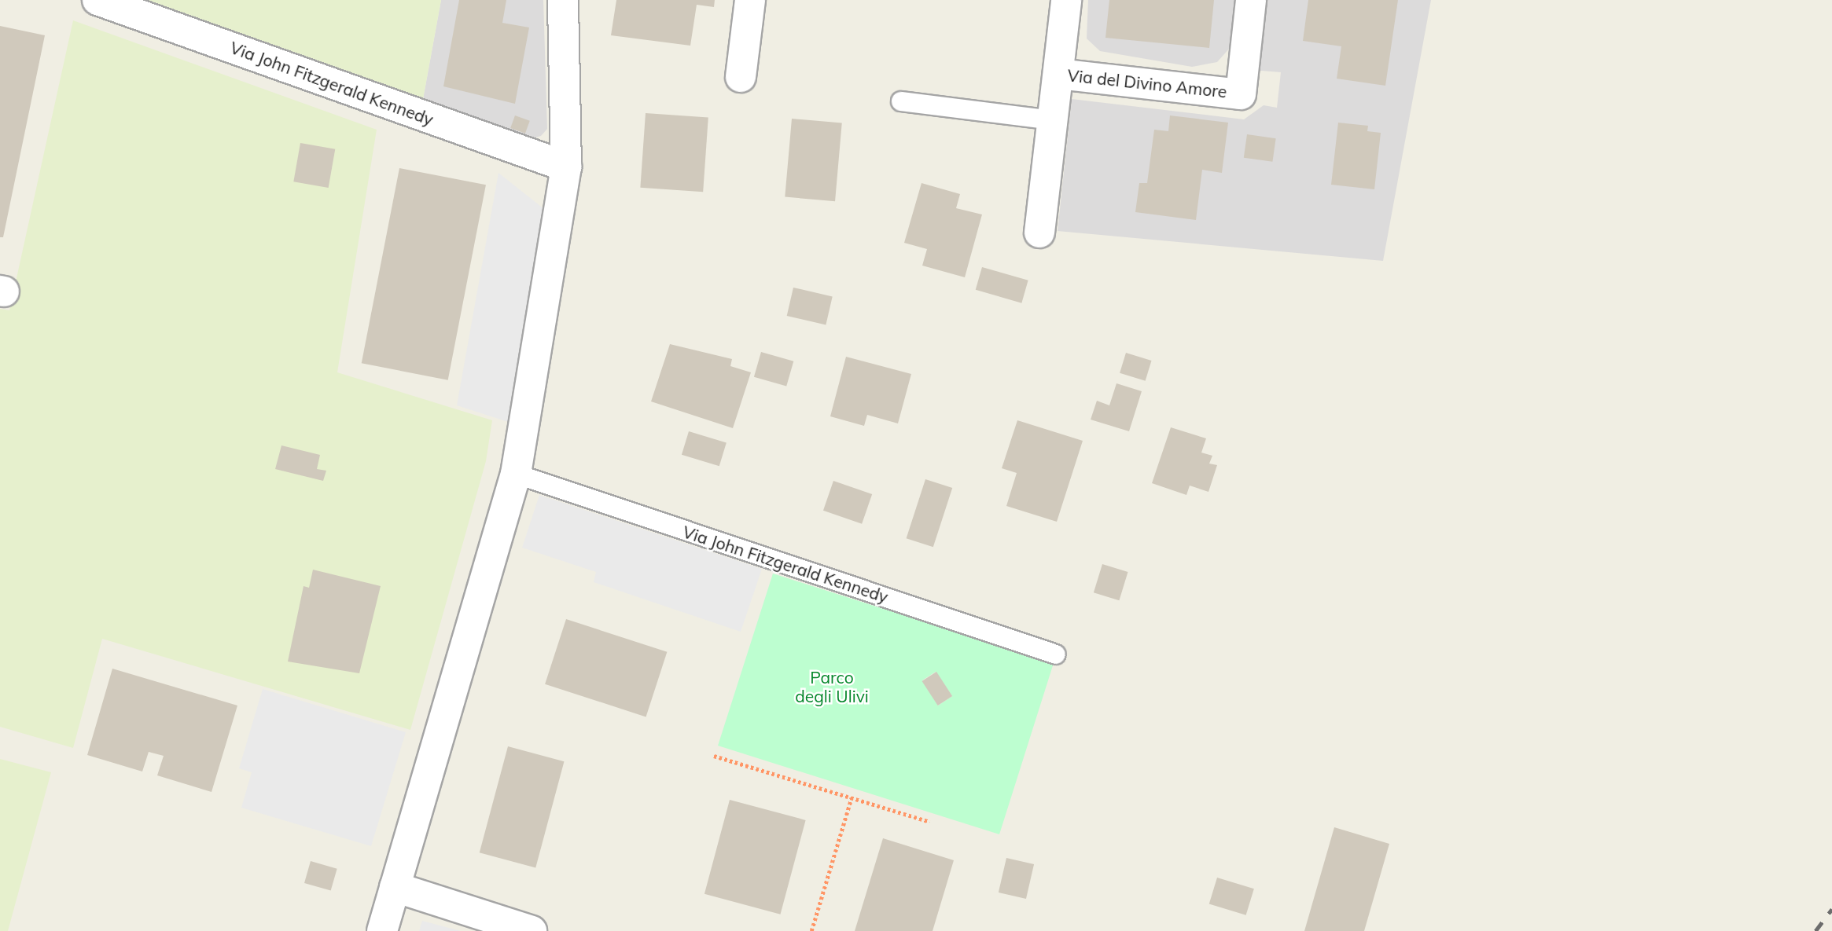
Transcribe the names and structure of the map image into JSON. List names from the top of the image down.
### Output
{
  "streets": {
    "street": ["Via John Fitzgerald Kennedy", "Via del Divino Amore"]
  },
  "parks": ["Parco degli Ulivi"]
}
